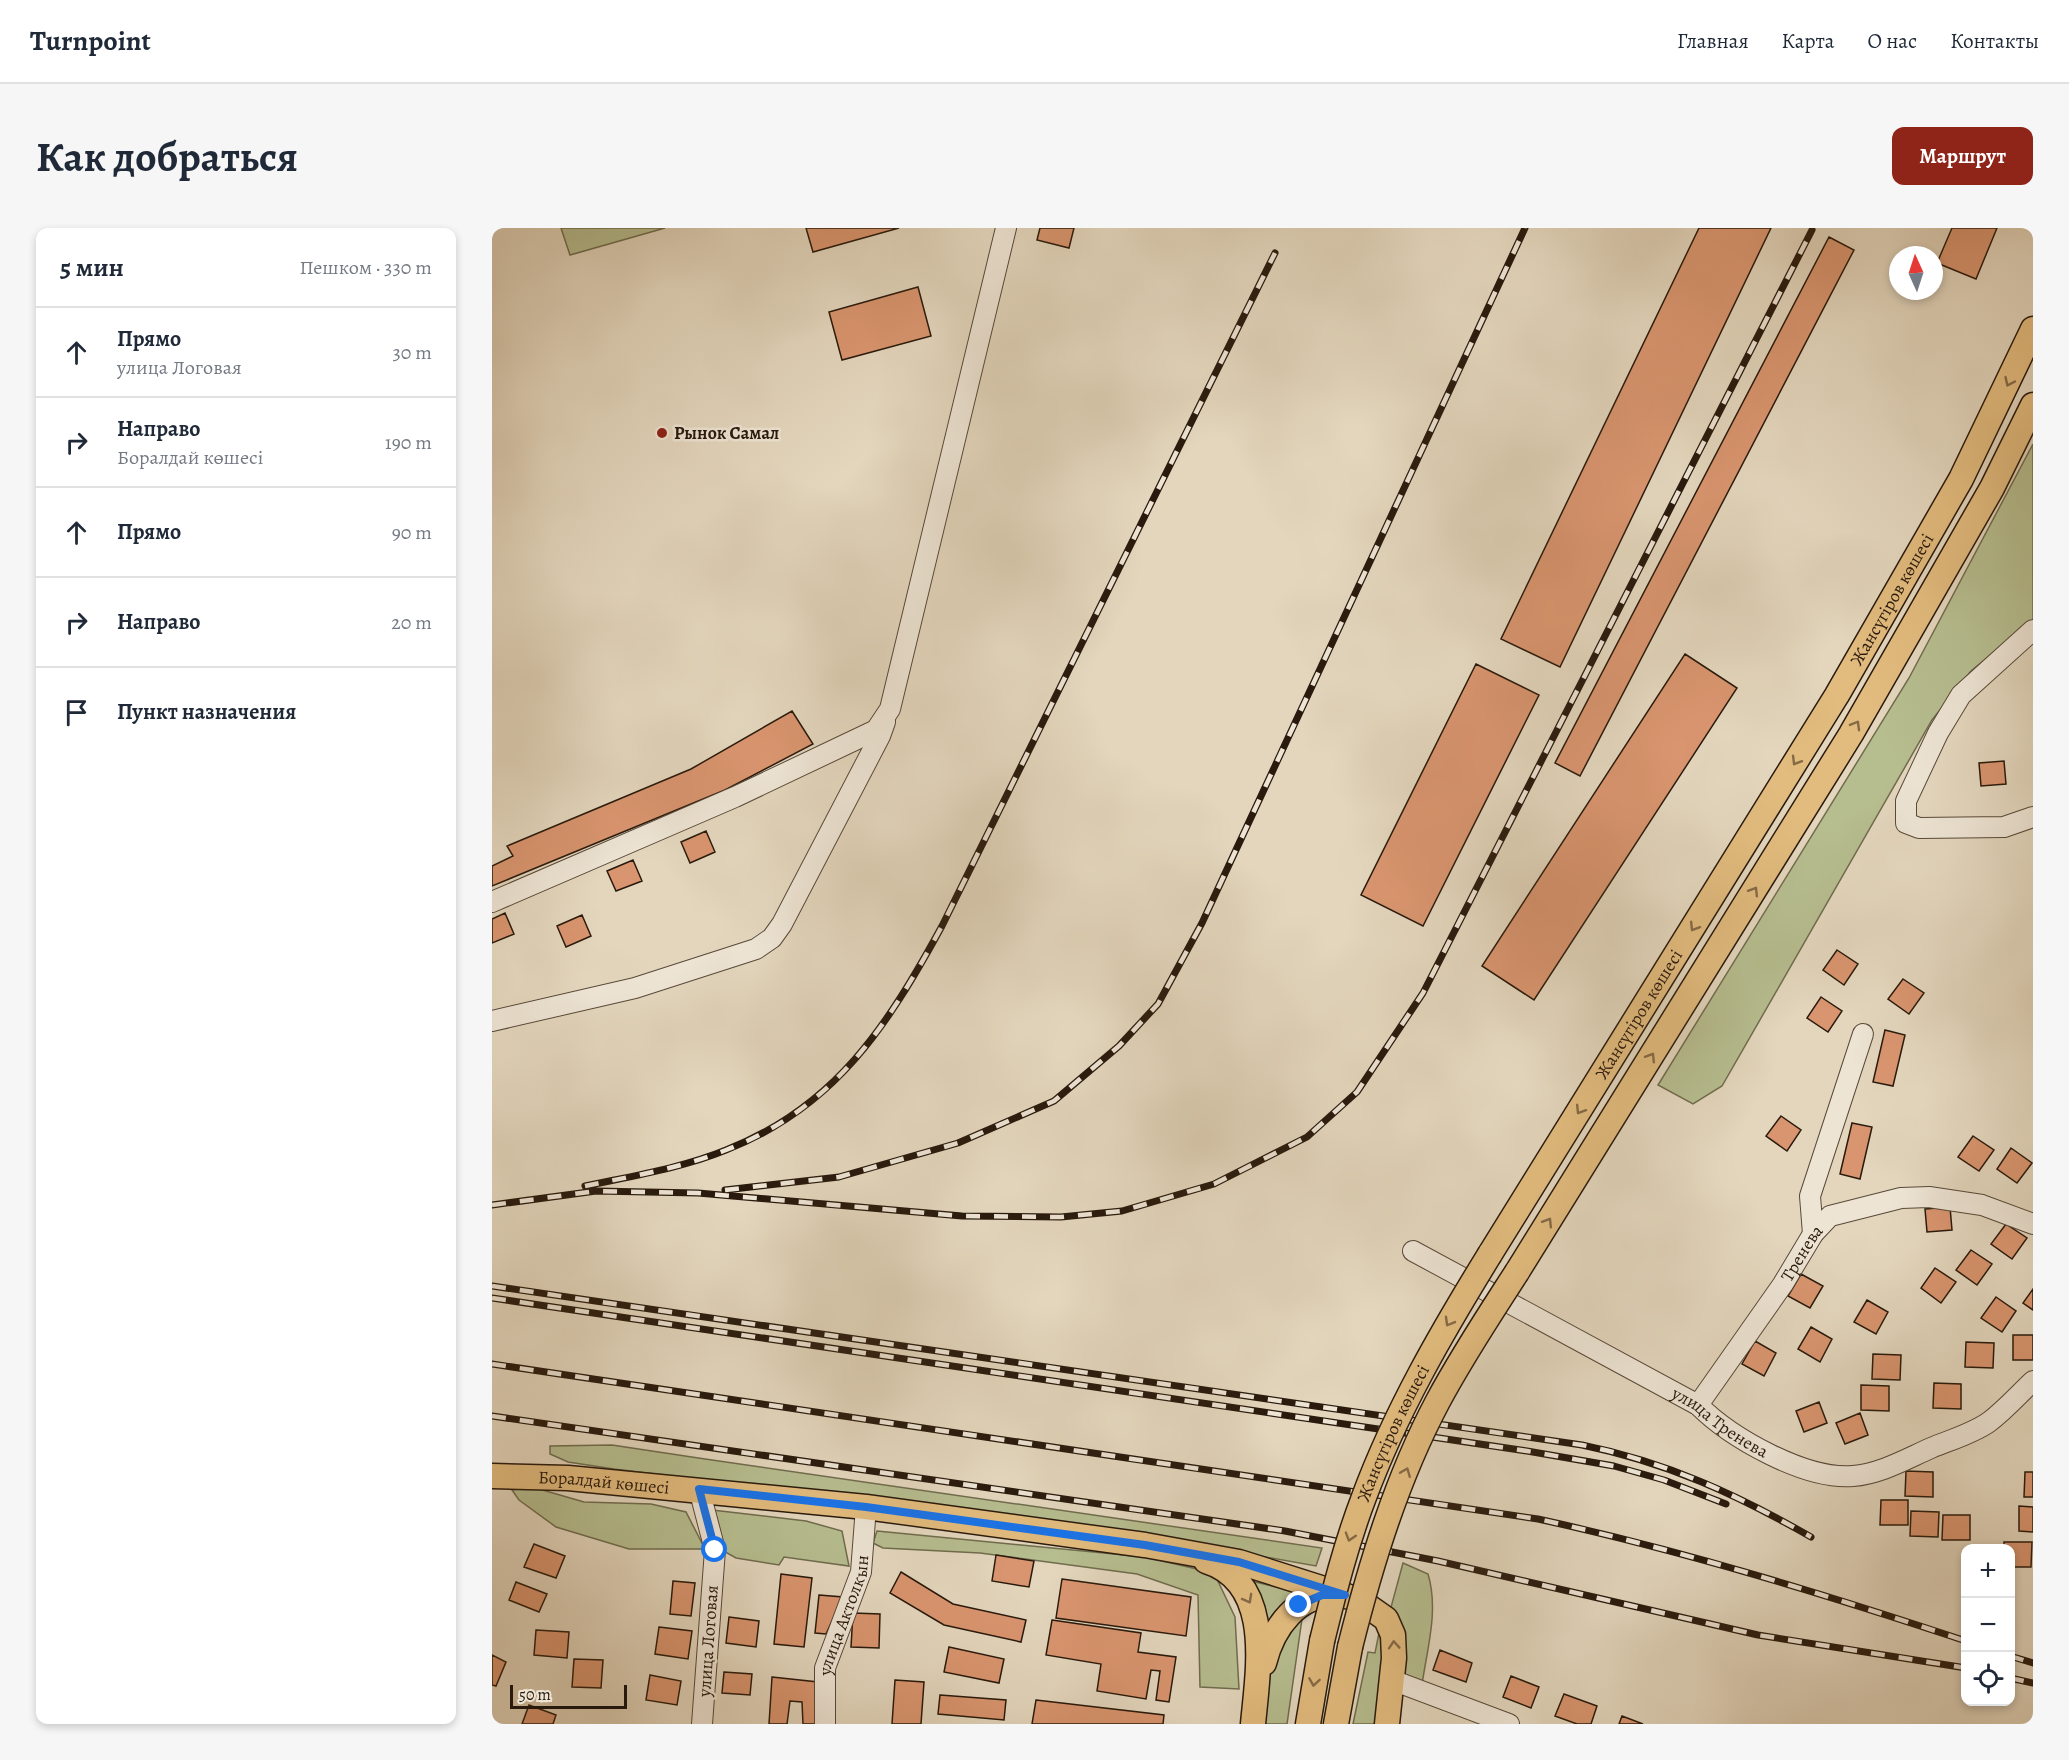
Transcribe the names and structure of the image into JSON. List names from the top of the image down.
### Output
{
  "streets": {
    "main road": ["Жансүгіров көшесі", "Боралдай көшесі"],
    "street": [
      "Тренева",
      "улица Тренева",
      "улица Актолкын",
      "улица Логовая"
    ]
  },
  "crossings": [
    ["Тренева", "улица Тренева"],
    ["Боралдай көшесі", "улица Актолкын"],
    ["Боралдай көшесі", "улица Логовая"]
  ],
  "places": ["Рынок Самал"],
  "scale_bar": "50 m",
  "north": "top",
  "page": {
    "header": "Turnpoint",
    "nav": [
      "Главная",
      "Карта",
      "О нас",
      "Контакты"
    ],
    "buttons": "Маршрут",
    "title": "Как добраться",
    "heading": ["5 мин", "Пешком · 330 m"],
    "list": [
      ["Прямо", "улица Логовая", "30 m"],
      ["Направо", "Боралдай көшесі", "190 m"],
      ["Прямо", "90 m"],
      ["Направо", "20 m"],
      "Пункт назначения"
    ],
    "map_buttons": ["+", "−"],
    "scale": "50 m"
  }
}
